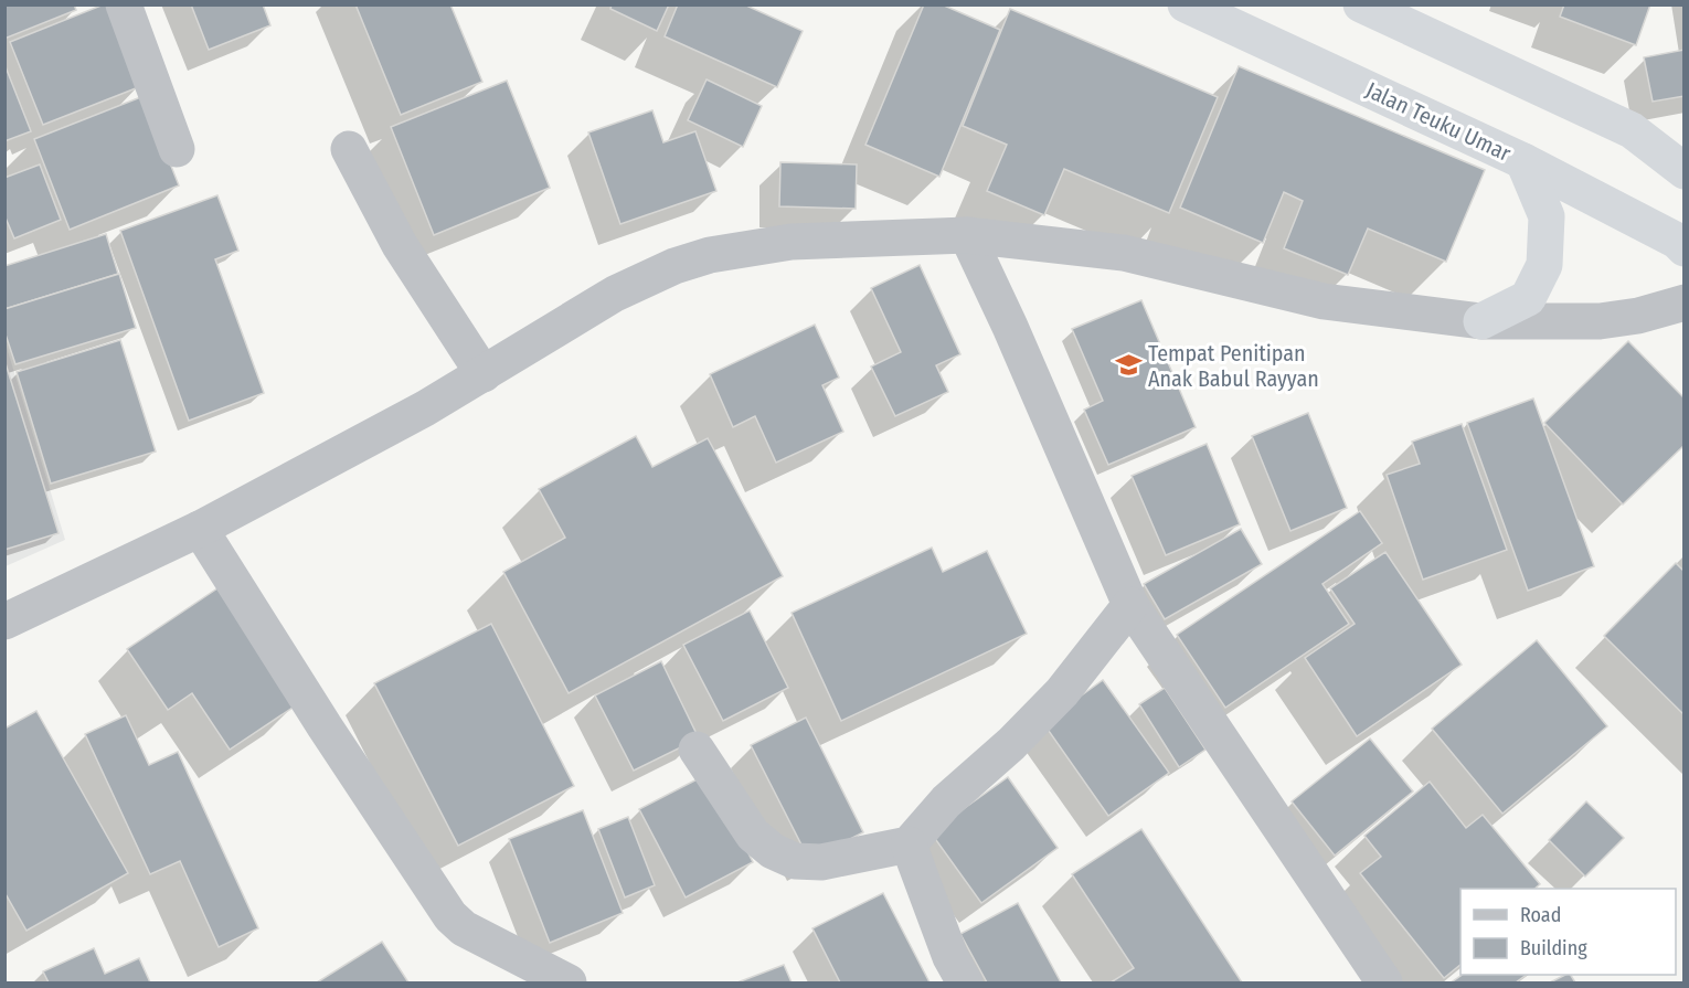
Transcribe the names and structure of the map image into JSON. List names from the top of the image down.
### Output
{
  "streets": {
    "highway": ["Jalan Teuku Umar"]
  },
  "places": {
    "school or university": ["Tempat Penitipan Anak Babul Rayyan"]
  },
  "legend": ["Road", "Building"]
}
